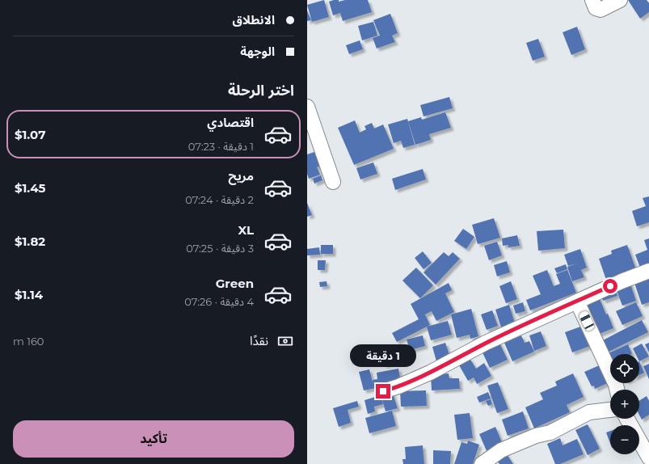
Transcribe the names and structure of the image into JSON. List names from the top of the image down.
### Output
{
  "page": {
    "banner": ["الانطلاق", "الوجهة"],
    "heading": "اختر الرحلة",
    "list": [
      {
        "name": "اقتصادي",
        "note": "1 دقيقة · 07:23",
        "value": "$1.07"
      },
      {
        "name": "مريح",
        "note": "2 دقيقة · 07:24",
        "value": "$1.45"
      },
      {
        "name": "XL",
        "note": "3 دقيقة · 07:25",
        "value": "$1.82"
      },
      {
        "name": "Green",
        "note": "4 دقيقة · 07:26",
        "value": "$1.14"
      }
    ],
    "pay": ["نقدًا", "160 m"],
    "bubble": "1 دقيقة",
    "map_buttons": ["+", "−"],
    "buttons": "تأكيد"
  }
}
